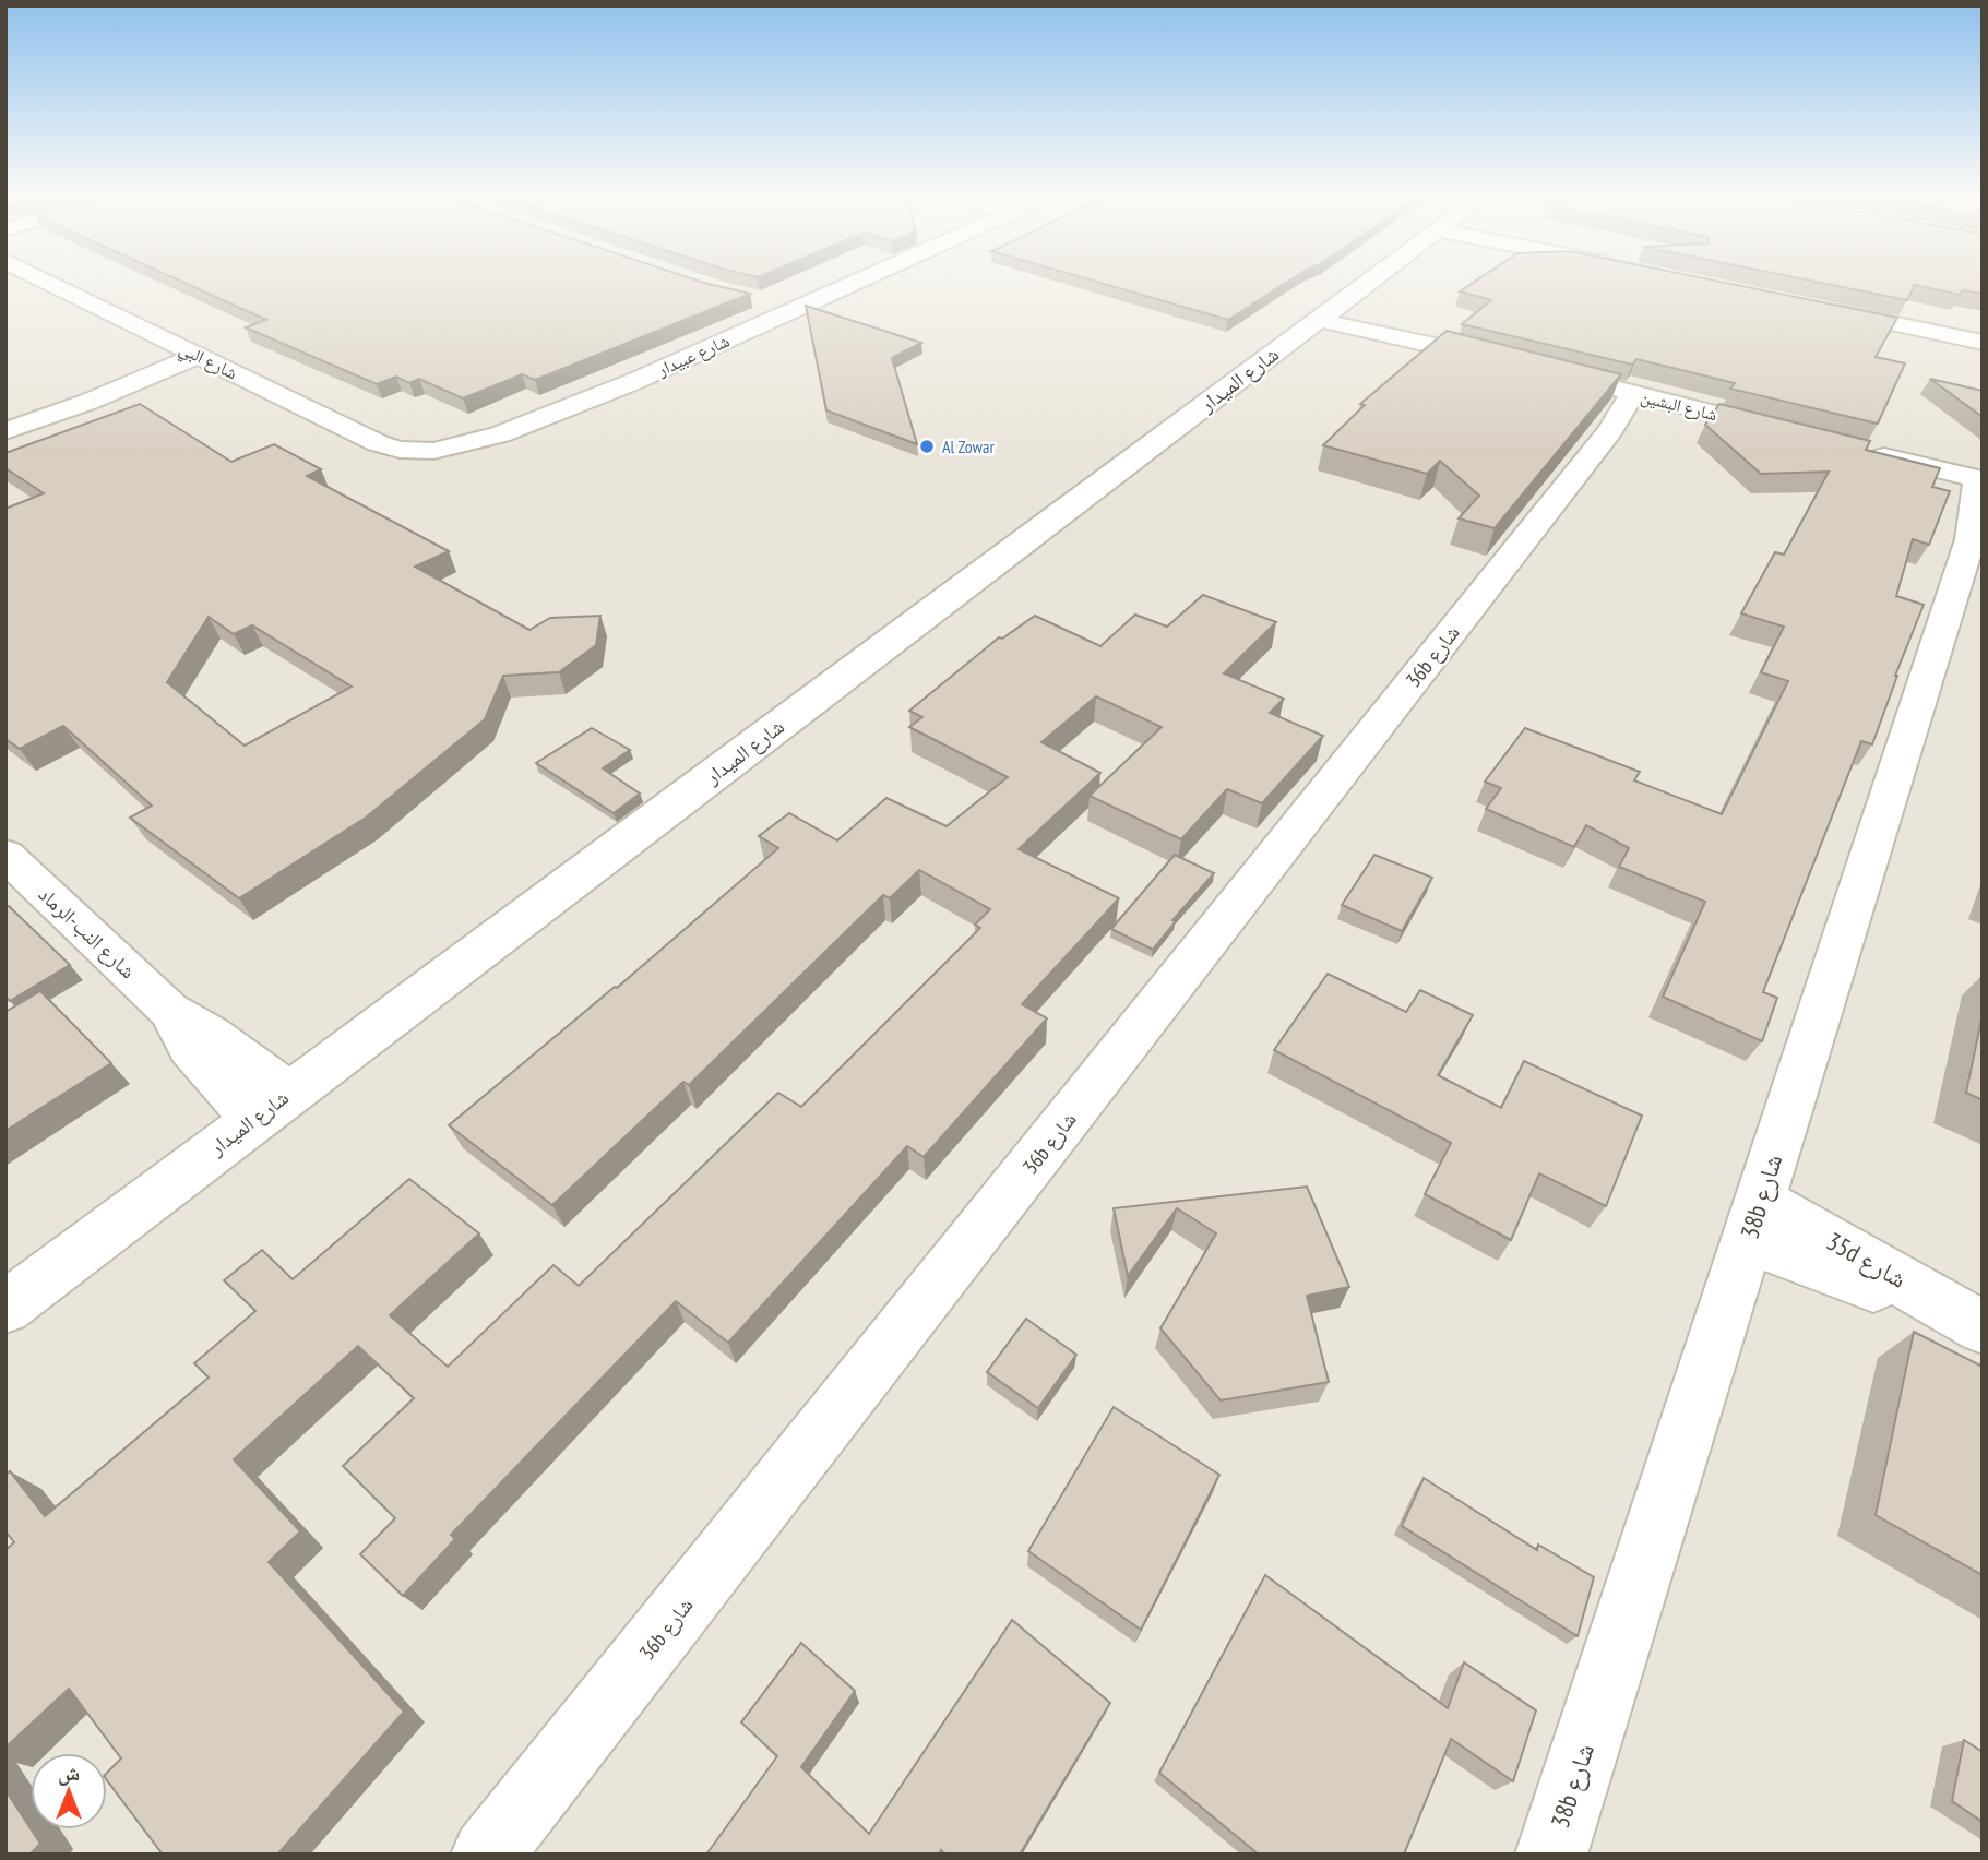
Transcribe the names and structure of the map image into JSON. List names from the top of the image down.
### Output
{
  "streets": {
    "street": [
      "شارع عبيدار",
      "شارع البي",
      "شارع الميدار",
      "شارع البشين",
      "36b شارع",
      "شارع النب-الرماد",
      "38b شارع",
      "35d شارع"
    ]
  },
  "crossings": [
    ["شارع عبيدار", "شارع البي"],
    ["شارع الميدار", "شارع النب-الرماد"],
    ["شارع البشين", "36b شارع"],
    ["38b شارع", "35d شارع"]
  ],
  "places": ["Al Zowar"],
  "north": "top"
}
